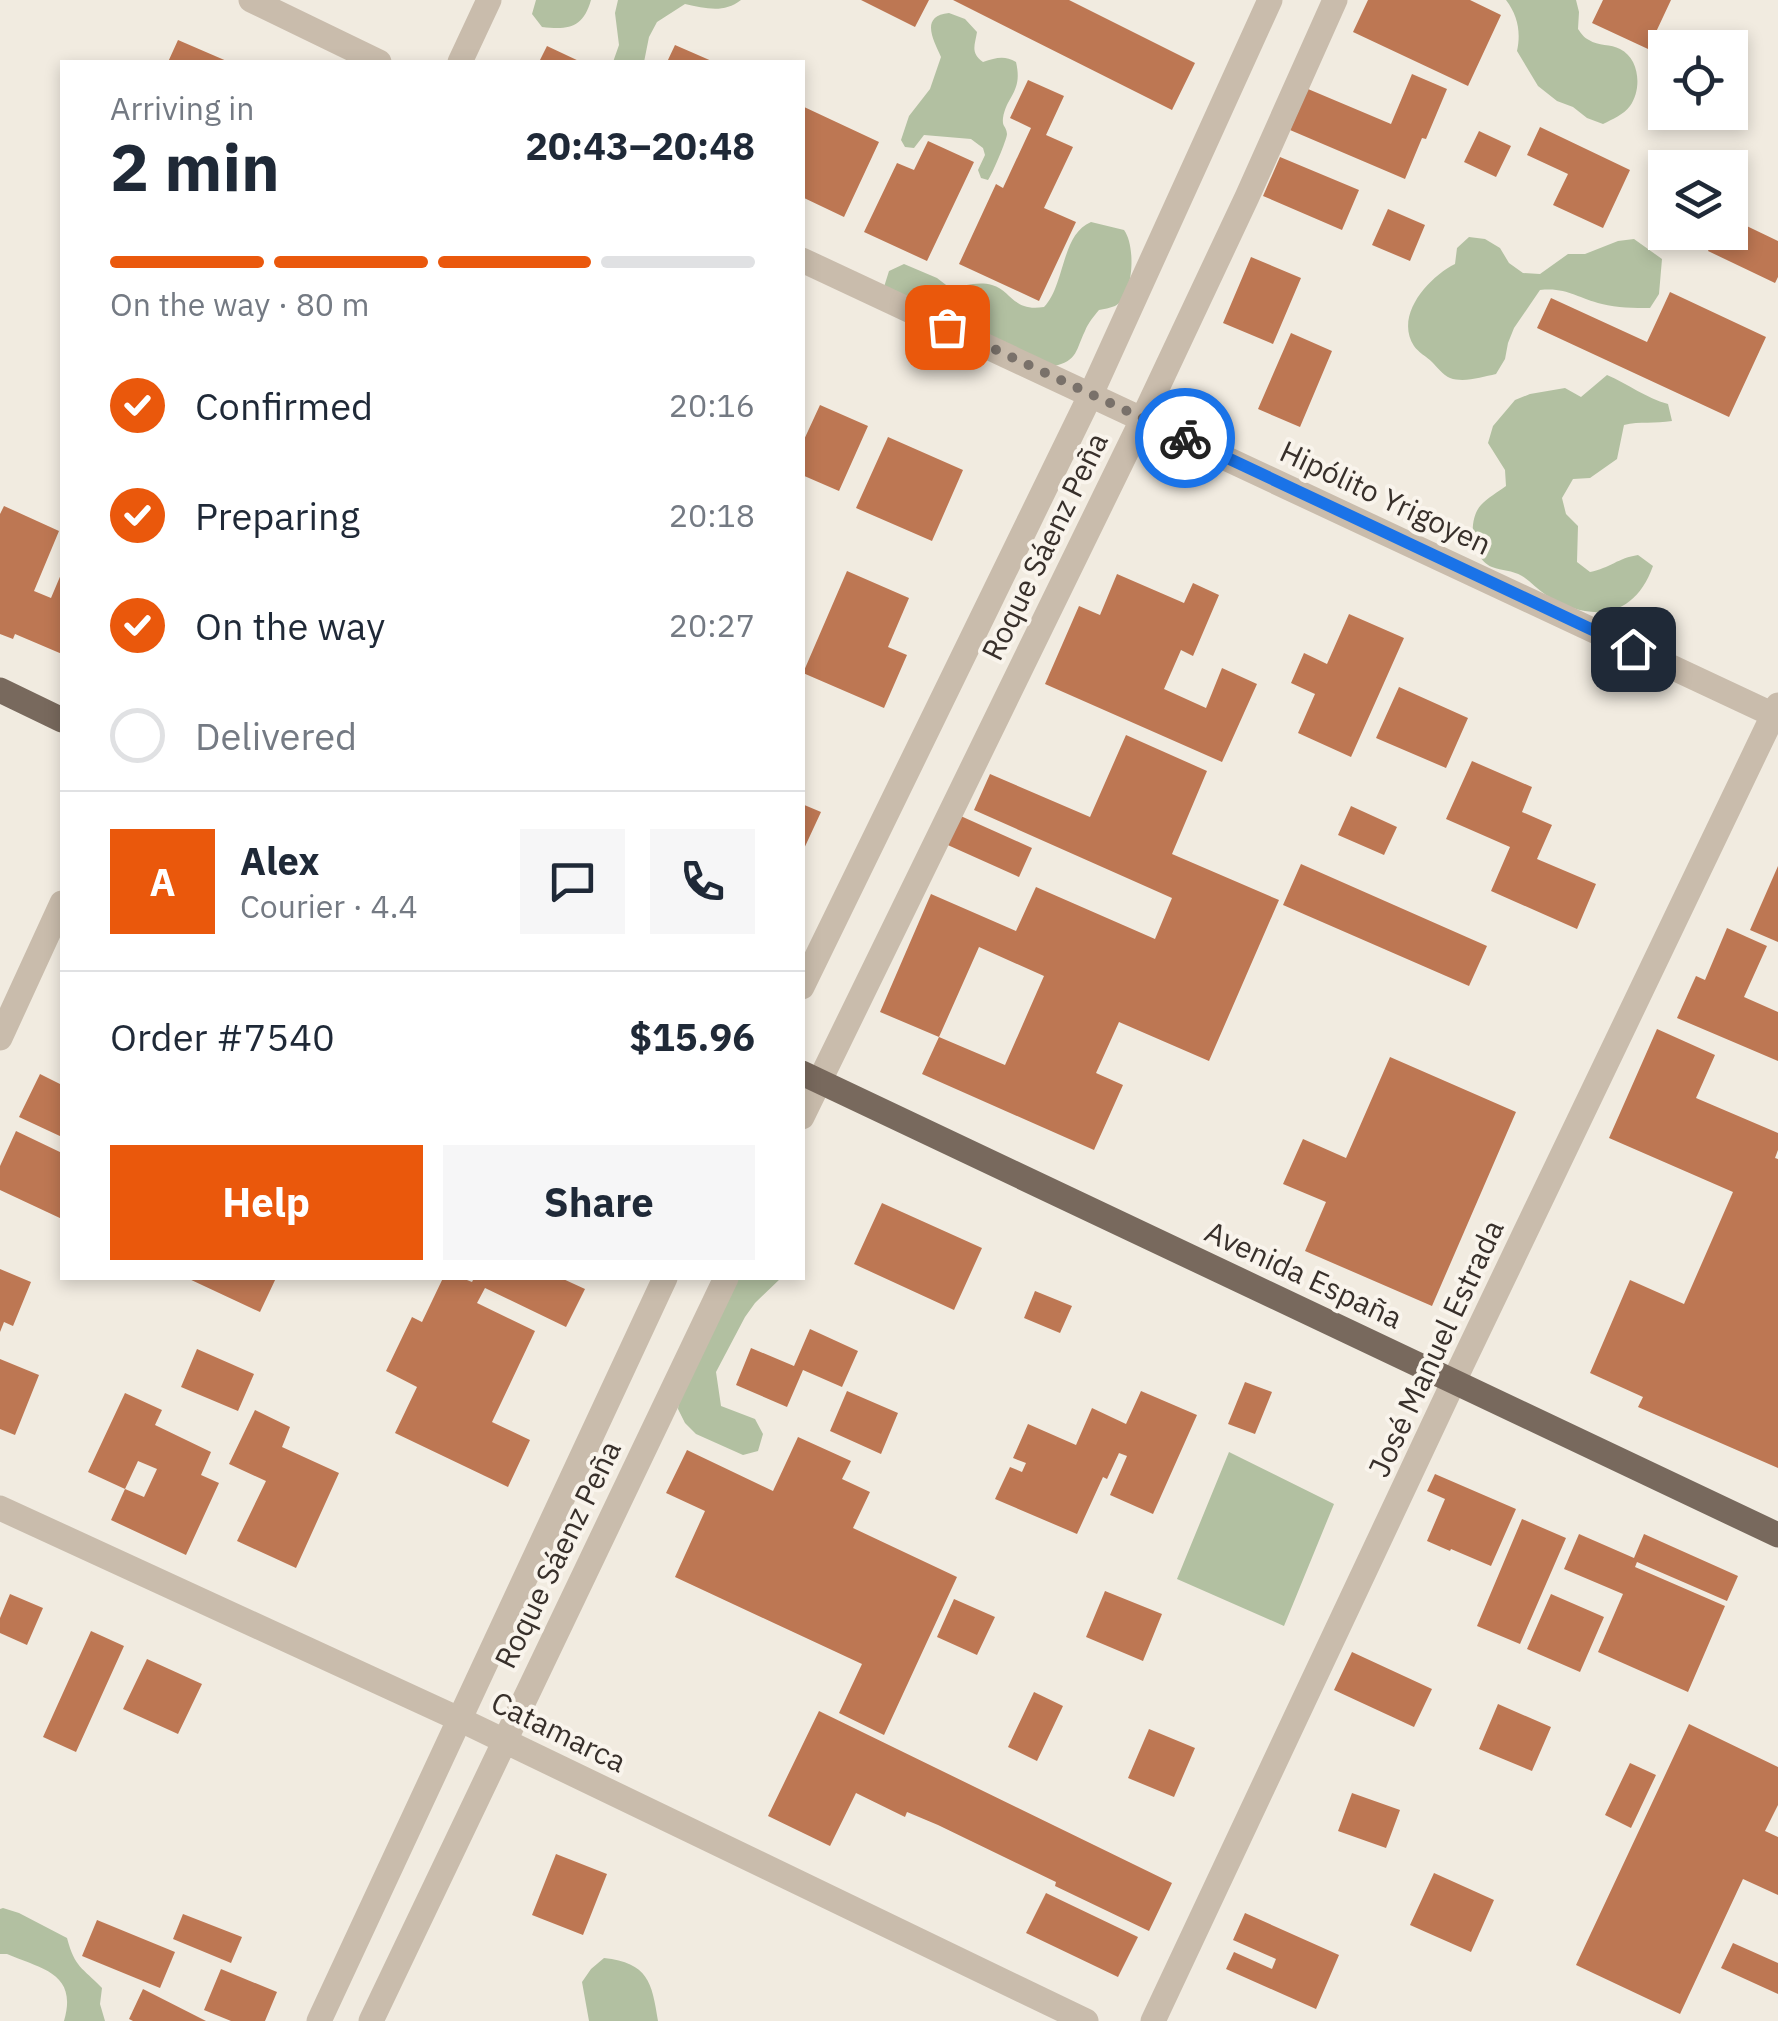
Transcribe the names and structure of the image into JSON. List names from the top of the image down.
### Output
{
  "streets": {
    "main road": ["Avenida España"],
    "street": [
      "Hipólito Yrigoyen",
      "Roque Sáenz Peña",
      "José Manuel Estrada",
      "Catamarca"
    ]
  },
  "crossings": [
    ["Hipólito Yrigoyen", "Roque Sáenz Peña"],
    ["Hipólito Yrigoyen", "José Manuel Estrada"],
    ["Roque Sáenz Peña", "Avenida España"],
    ["Roque Sáenz Peña", "Catamarca"],
    ["Avenida España", "José Manuel Estrada"]
  ],
  "page": {
    "heading": ["2 min", "Arriving in", "20:43–20:48"],
    "panel": [
      "Alex",
      "Courier · 4.4",
      "Order #7540",
      "$15.96"
    ],
    "bar": "On the way · 80 m",
    "list": [
      ["Confirmed", "20:16"],
      ["Preparing", "20:18"],
      ["On the way", "20:27"],
      "Delivered"
    ],
    "round": "A",
    "buttons": ["Help", "Share"]
  }
}
